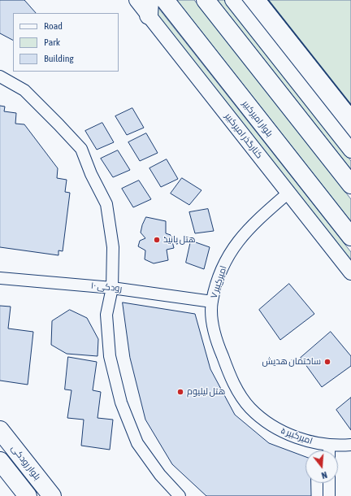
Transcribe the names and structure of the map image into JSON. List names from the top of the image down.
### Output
{
  "streets": {
    "main road": ["بلوار امیرکبیر", "بلوار رودکی"],
    "street": [
      "کنارگذر امیرکبیر",
      "امیرکبیر ۷",
      "رودکی ۱۰",
      "امیرکبیر ۵"
    ]
  },
  "crossings": [
    ["کنارگذر امیرکبیر", "امیرکبیر ۷"],
    ["امیرکبیر ۷", "رودکی ۱۰"],
    ["امیرکبیر ۷", "امیرکبیر ۵"]
  ],
  "places": ["هتل پانیذ", "ساختمان هدیش", "هتل لیلیوم"],
  "legend": ["Road", "Park", "Building"],
  "north": "bottom"
}
